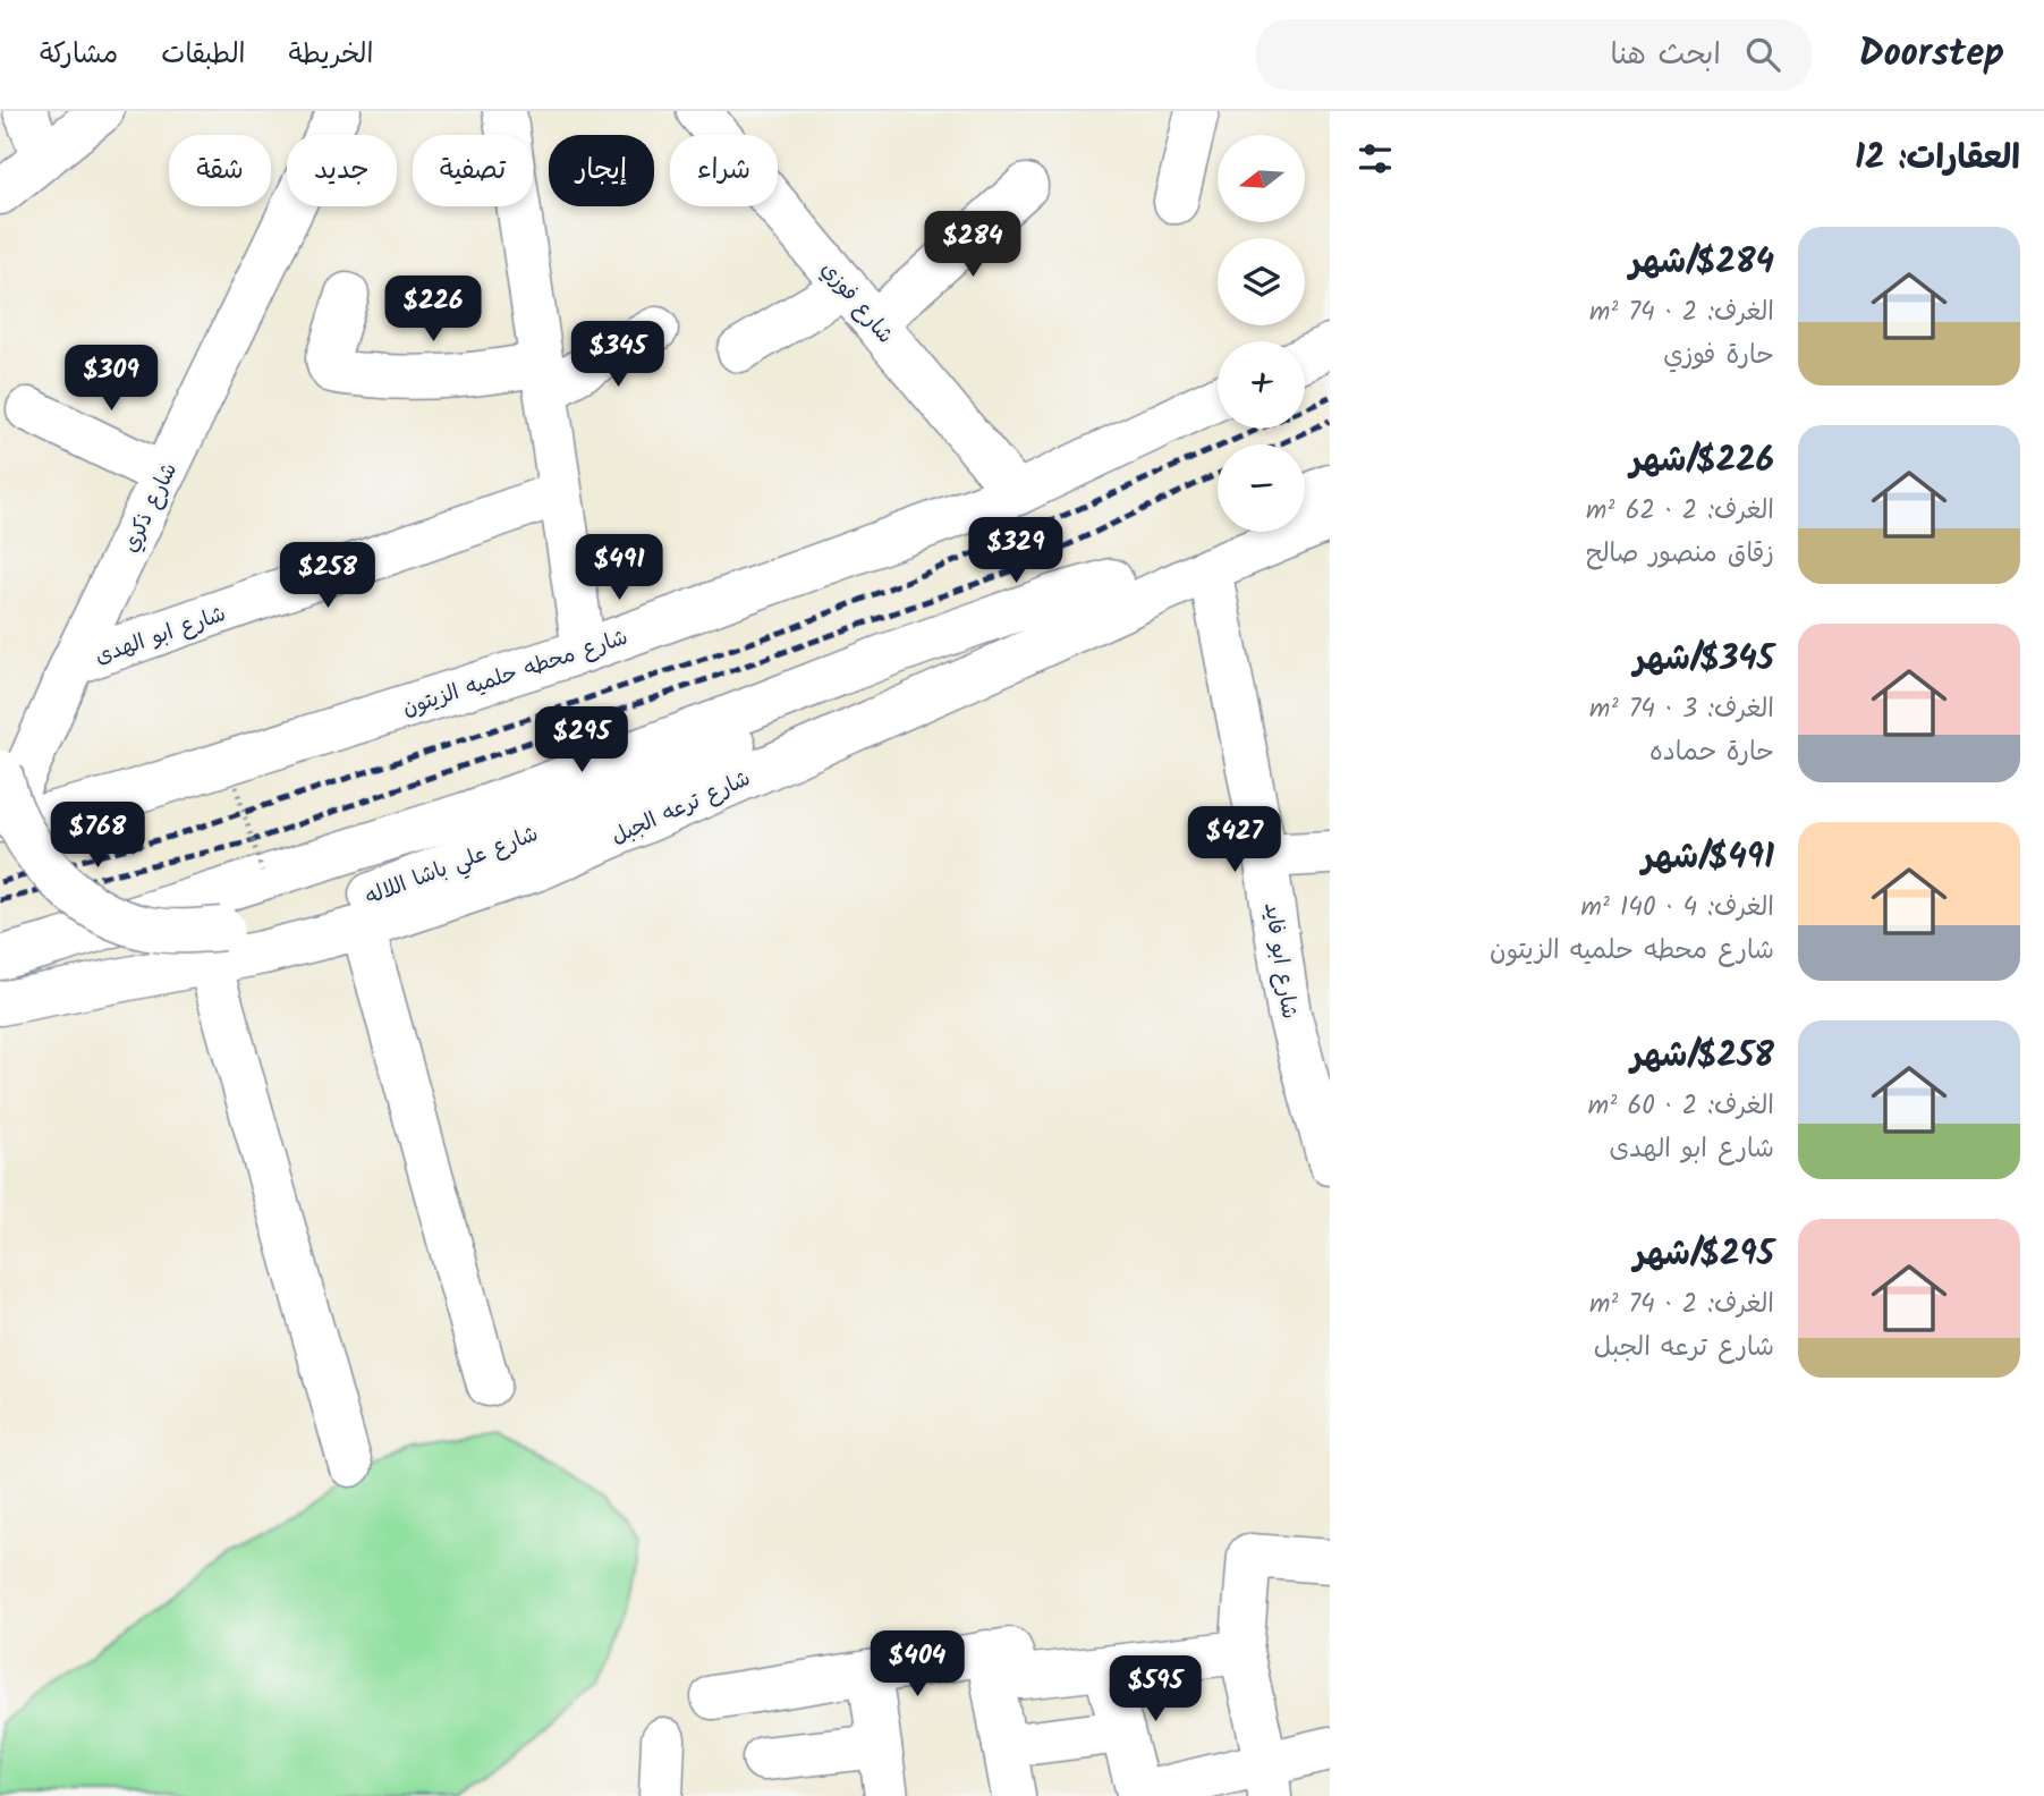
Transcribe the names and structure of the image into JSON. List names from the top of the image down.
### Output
{
  "streets": {
    "street": [
      "شارع فوزي",
      "شارع ذكري",
      "شارع ابو الهدى",
      "شارع محطه حلميه الزيتون",
      "شارع ترعه الجبل",
      "شارع علي باشا اللاله",
      "شارع ابو فايد"
    ]
  },
  "crossings": [
    ["شارع فوزي", "شارع محطه حلميه الزيتون"],
    ["شارع ذكري", "شارع ابو الهدى"],
    ["شارع ذكري", "شارع محطه حلميه الزيتون"],
    ["شارع ترعه الجبل", "شارع علي باشا اللاله"],
    ["شارع ترعه الجبل", "شارع ابو فايد"]
  ],
  "north": "left",
  "page": {
    "header": "Doorstep",
    "search": "ابحث هنا",
    "nav": ["الخريطة", "الطبقات", "مشاركة"],
    "heading": "العقارات: 12",
    "map_buttons": ["+", "−"],
    "chip": [
      "شراء",
      "إيجار",
      "تصفية",
      "جديد",
      "شقة"
    ],
    "list": [
      {
        "name": "$284/شهر",
        "note": "الغرف: 2 · 74 m² · حارة فوزي"
      },
      {
        "name": "$226/شهر",
        "note": "الغرف: 2 · 62 m² · زقاق منصور صالح"
      },
      {
        "name": "$345/شهر",
        "note": "الغرف: 3 · 74 m² · حارة حماده"
      },
      {
        "name": "$491/شهر",
        "note": "الغرف: 4 · 140 m² · شارع محطه حلميه الزيتون"
      },
      {
        "name": "$258/شهر",
        "note": "الغرف: 2 · 60 m² · شارع ابو الهدى"
      },
      {
        "name": "$295/شهر",
        "note": "الغرف: 2 · 74 m² · شارع ترعه الجبل"
      }
    ],
    "price": [
      "$284",
      "$226",
      "$345",
      "$309",
      "$329",
      "$491",
      "$258",
      "$295",
      "$768",
      "$427",
      "$404",
      "$595"
    ]
  }
}
